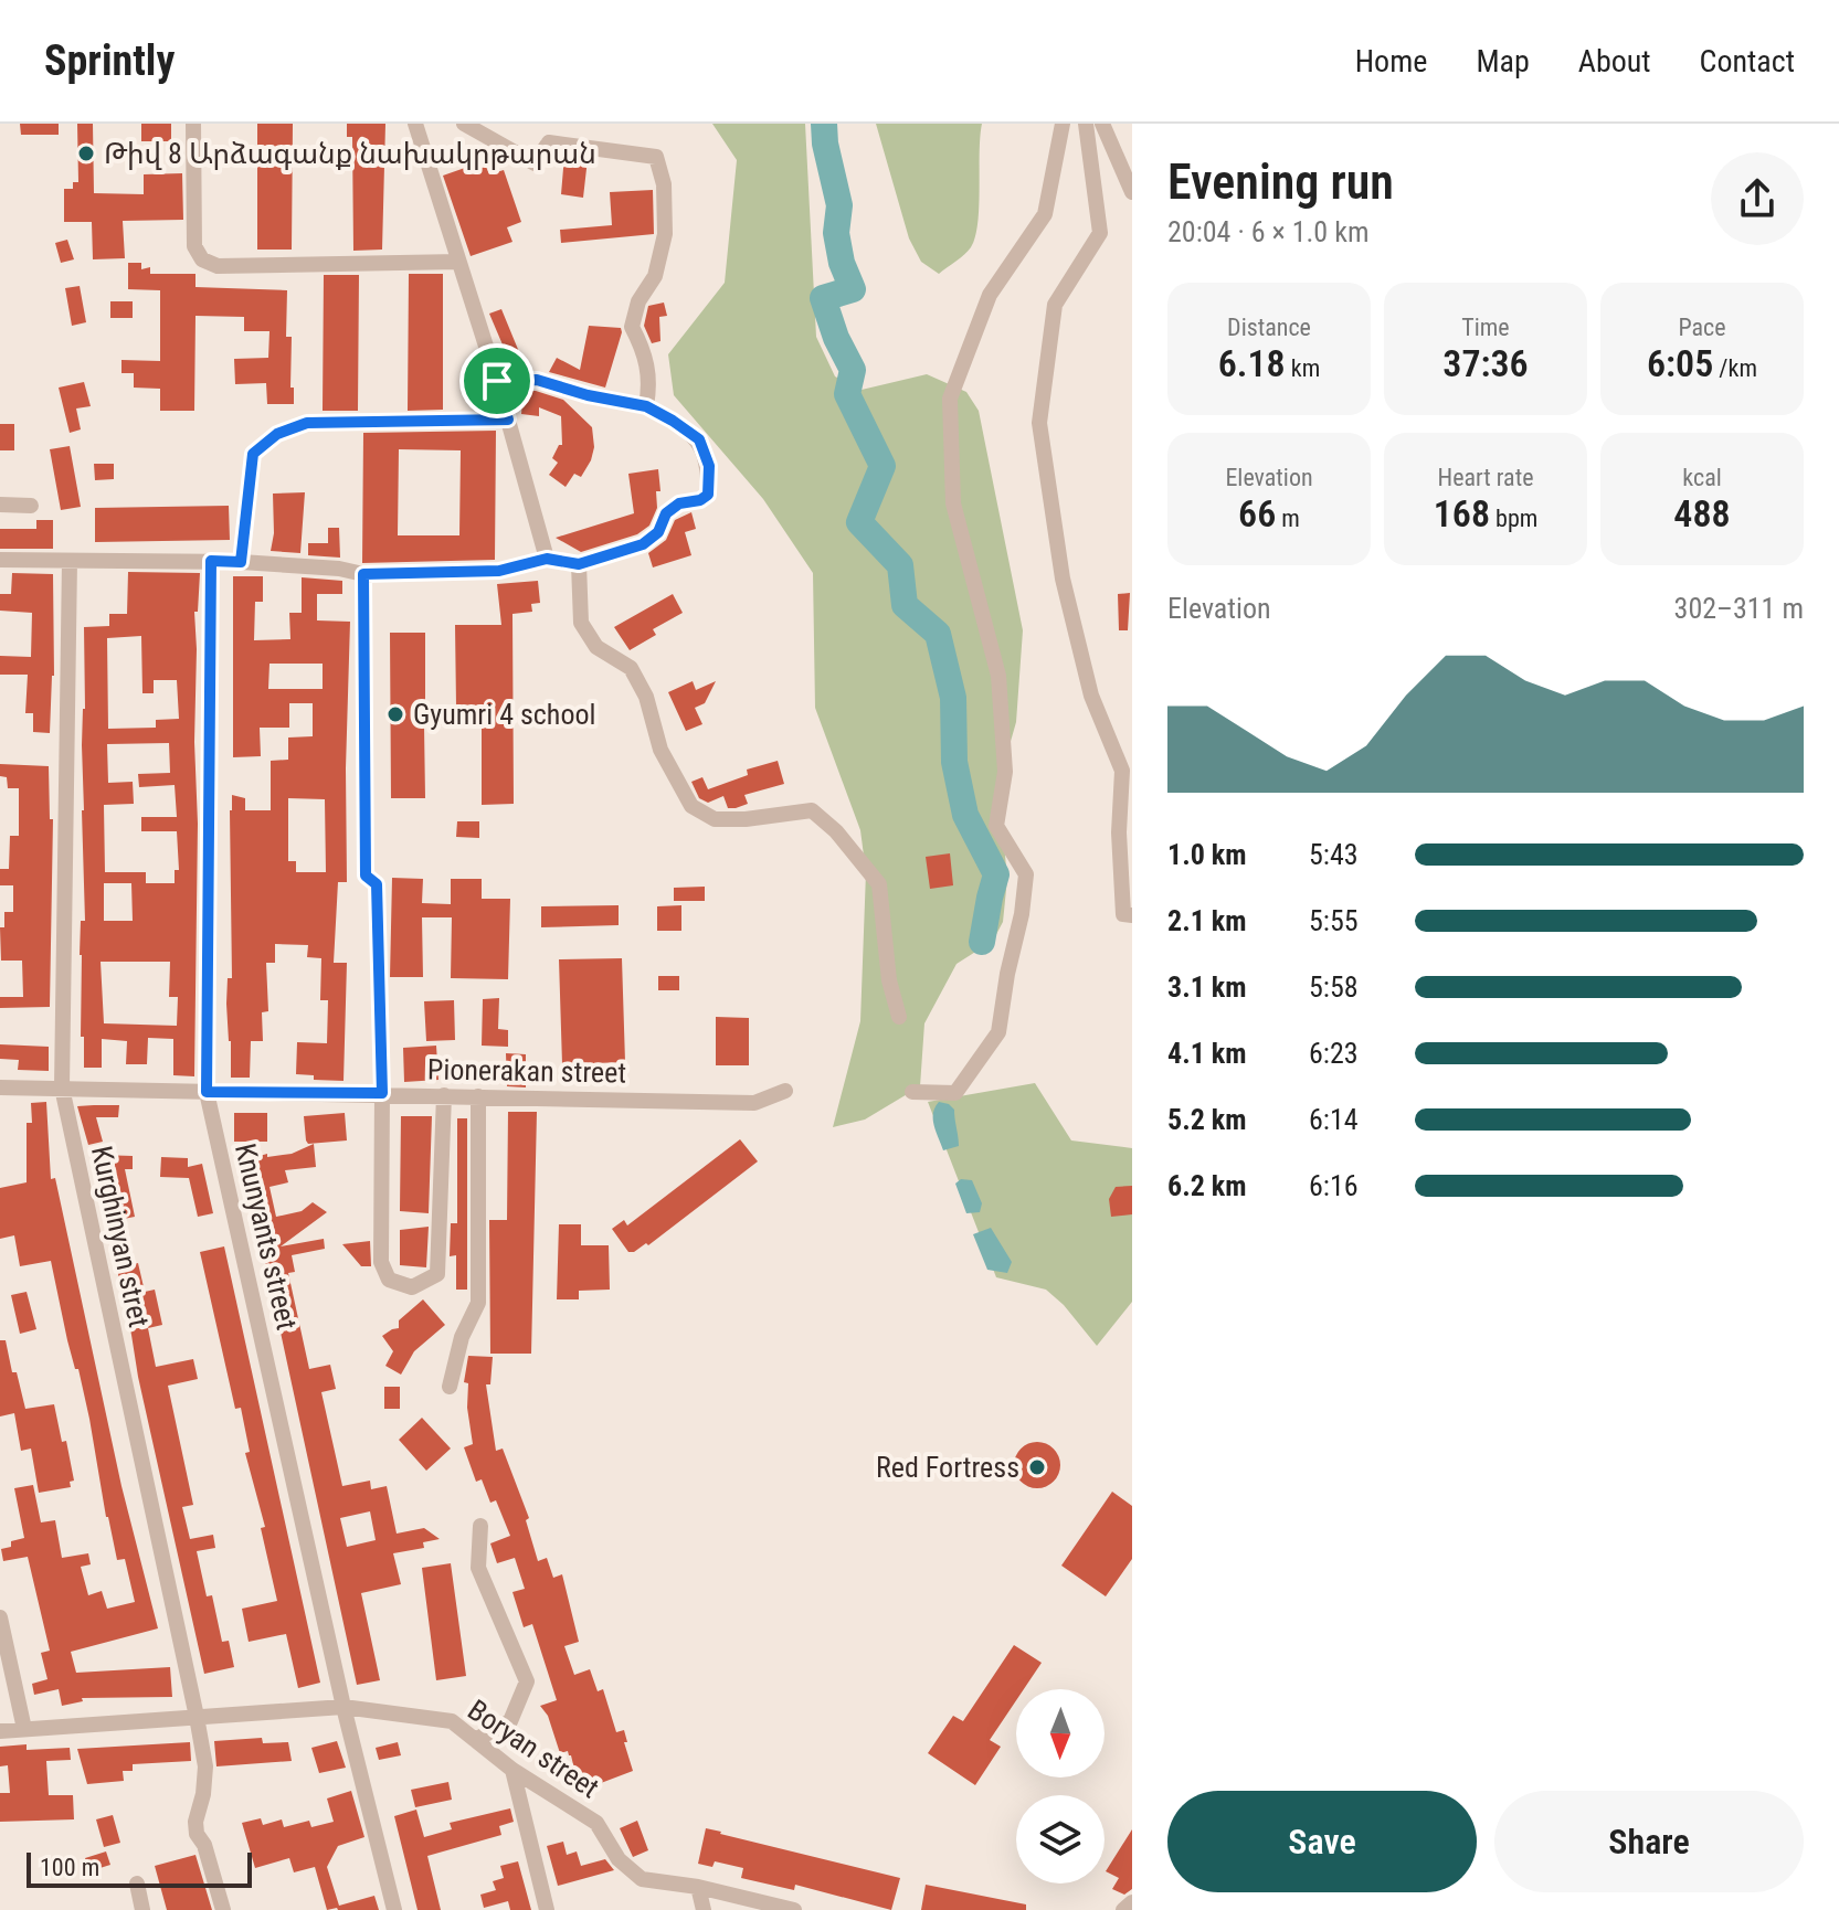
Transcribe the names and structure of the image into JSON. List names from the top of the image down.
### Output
{
  "streets": {
    "street": [
      "Pionerakan street",
      "Kurghinyan stret",
      "Knunyants street",
      "Boryan street"
    ]
  },
  "crossings": [
    ["Pionerakan street", "Kurghinyan stret"],
    ["Pionerakan street", "Knunyants street"],
    ["Kurghinyan stret", "Boryan street"],
    ["Knunyants street", "Boryan street"]
  ],
  "places": ["Թիվ 8 Արձագանք նախակրթարան", "Gyumri 4 school", "Red Fortress"],
  "scale_bar": "100 m",
  "north": "bottom",
  "page": {
    "header": "Sprintly",
    "nav": [
      "Home",
      "Map",
      "About",
      "Contact"
    ],
    "heading": ["Evening run", "20:04 · 6 × 1.0 km"],
    "stats": [
      ["Distance", "6.18 km"],
      ["Time", "37:36"],
      ["Pace", "6:05 /km"],
      ["Elevation", "66 m"],
      ["Heart rate", "168 bpm"],
      ["kcal", "488"]
    ],
    "chart": ["Elevation", "302–311 m"],
    "list": [
      {
        "name": "1.0 km",
        "note": "5:43"
      },
      {
        "name": "2.1 km",
        "note": "5:55"
      },
      {
        "name": "3.1 km",
        "note": "5:58"
      },
      {
        "name": "4.1 km",
        "note": "6:23"
      },
      {
        "name": "5.2 km",
        "note": "6:14"
      },
      {
        "name": "6.2 km",
        "note": "6:16"
      }
    ],
    "buttons": ["Save", "Share"],
    "scale": "100 m"
  }
}
